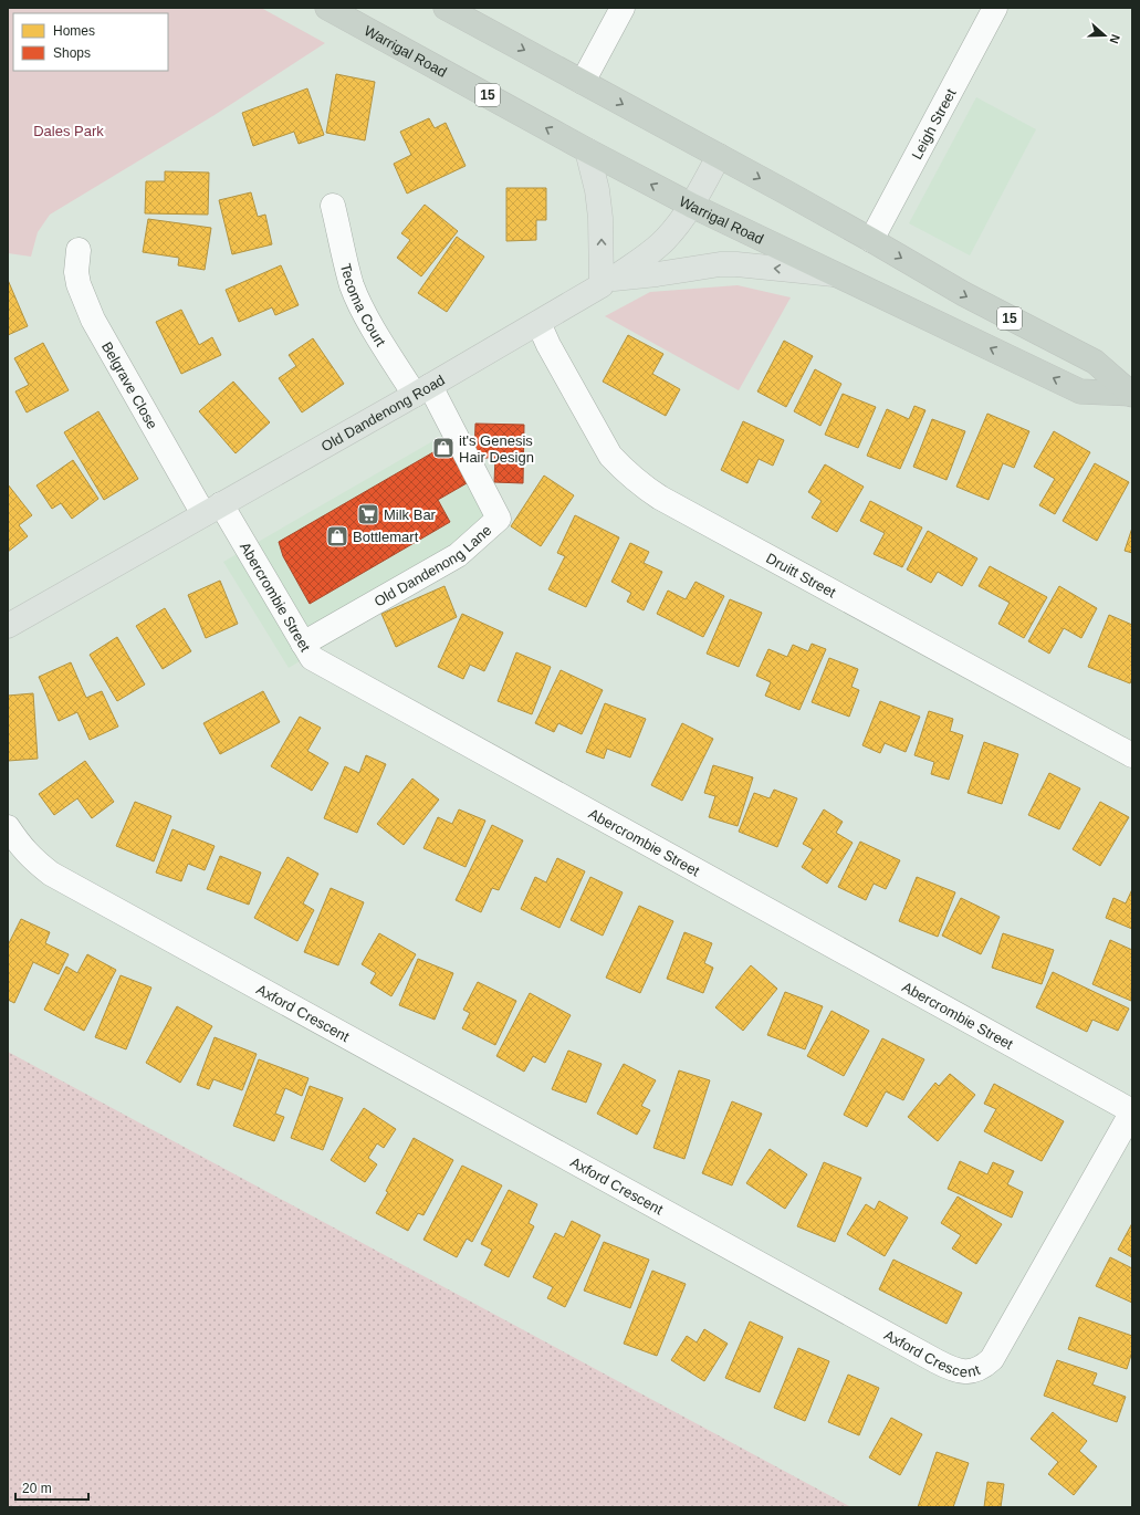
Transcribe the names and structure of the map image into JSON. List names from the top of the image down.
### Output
{
  "streets": {
    "highway": ["Warrigal Road", "15"],
    "main road": ["Old Dandenong Road"],
    "street": [
      "Leigh Street",
      "Tecoma Court",
      "Belgrave Close",
      "Old Dandenong Lane",
      "Druitt Street",
      "Abercrombie Street",
      "Axford Crescent"
    ]
  },
  "crossings": [
    ["Warrigal Road", "Leigh Street"],
    ["Warrigal Road", "Old Dandenong Road"],
    ["Tecoma Court", "Old Dandenong Road"],
    ["Tecoma Court", "Old Dandenong Lane"],
    ["Belgrave Close", "Old Dandenong Road"],
    ["Belgrave Close", "Abercrombie Street"],
    ["Old Dandenong Road", "Old Dandenong Lane"],
    ["Old Dandenong Road", "Druitt Street"],
    ["Old Dandenong Road", "Abercrombie Street"],
    ["Old Dandenong Lane", "Abercrombie Street"],
    ["Abercrombie Street", "Axford Crescent"]
  ],
  "parks": ["Dales Park"],
  "places": {
    "shop": ["it's Genesis Hair Design", "Bottlemart"],
    "supermarket": ["Milk Bar"]
  },
  "legend": ["Homes", "Shops"],
  "scale_bar": "20 m",
  "north": "right"
}
